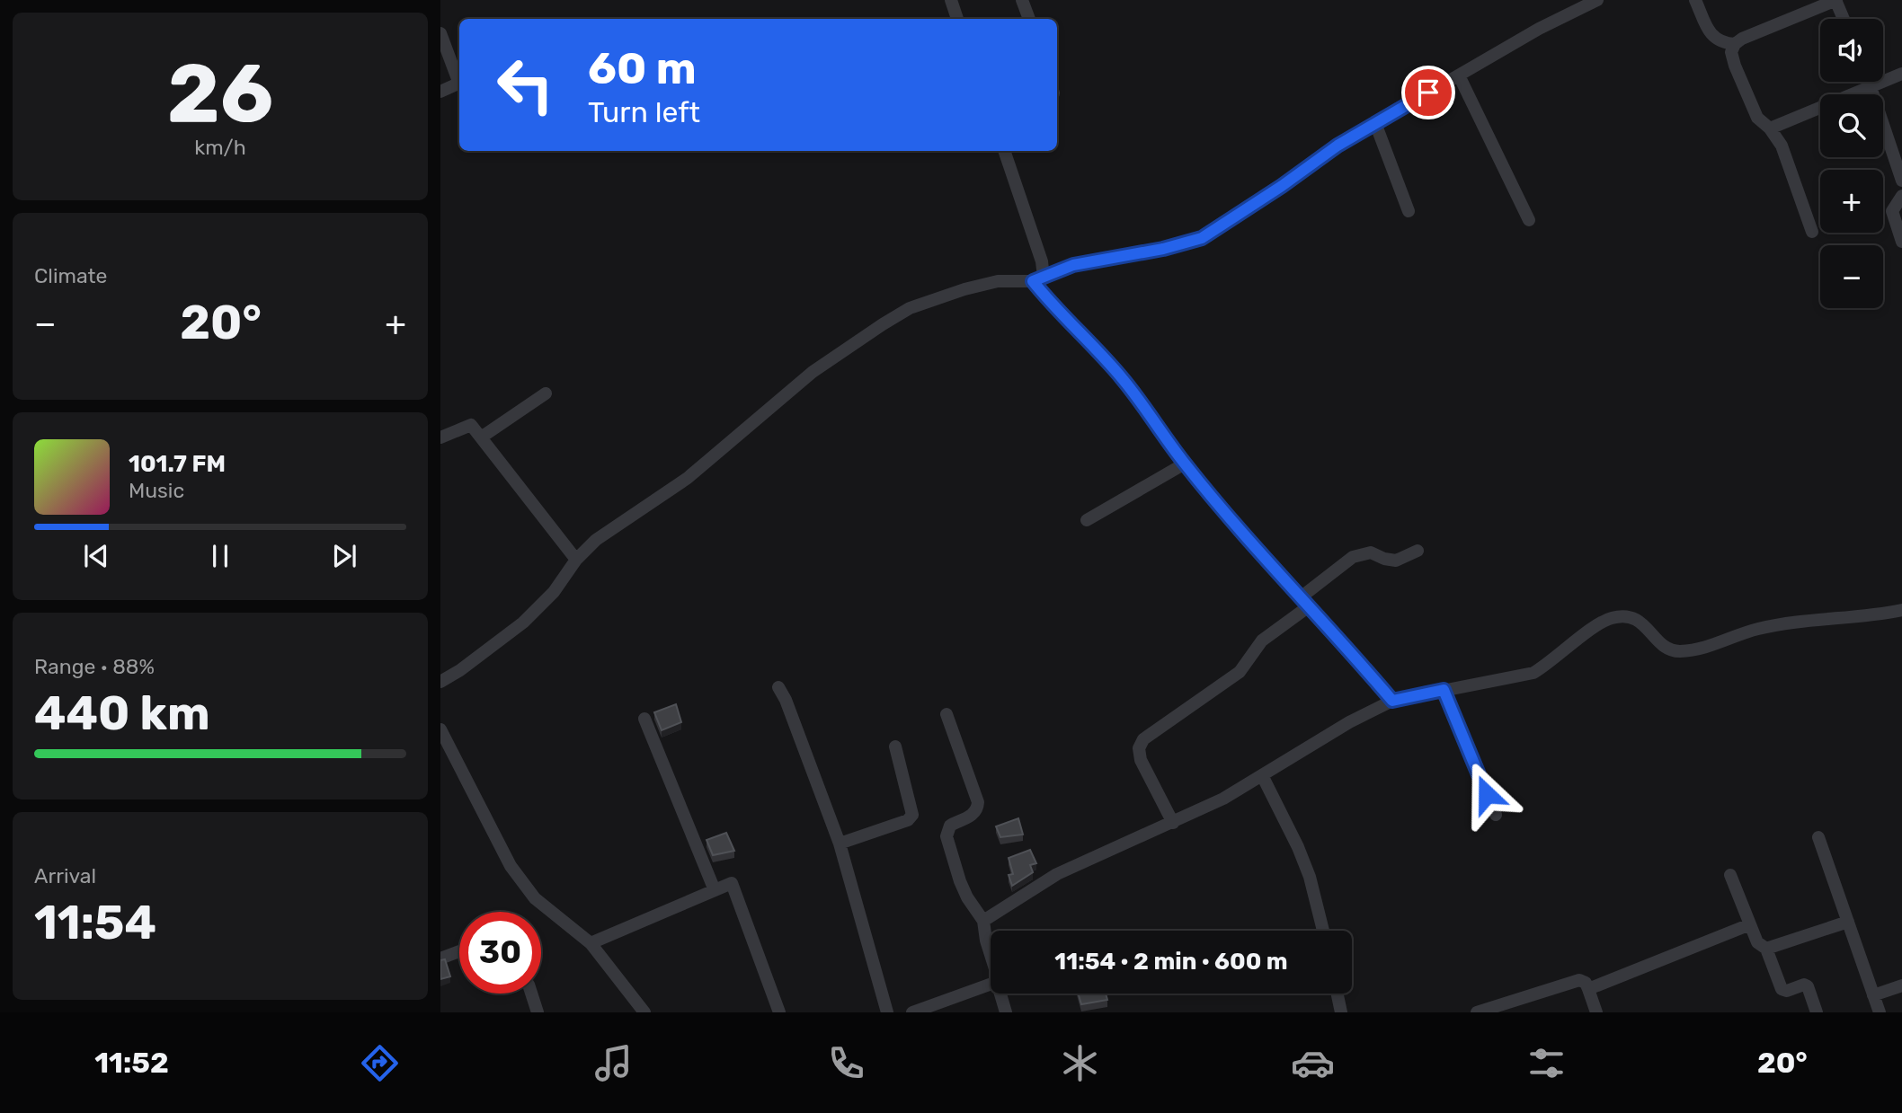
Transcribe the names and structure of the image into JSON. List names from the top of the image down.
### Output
{
  "page": {
    "tile": [
      ["26", "km/h"],
      "Climate",
      ["Range · 88%", "440 km"],
      ["Arrival", "11:54"]
    ],
    "map_buttons": ["+", "−"],
    "turn": ["60 m", "Turn left"],
    "heat": ["−", "20°", "+"],
    "song": ["101.7 FM", "Music"],
    "limit": "30",
    "trip": "11:54 · 2 min · 600 m",
    "tabs": ["11:52", "20°"]
  }
}
